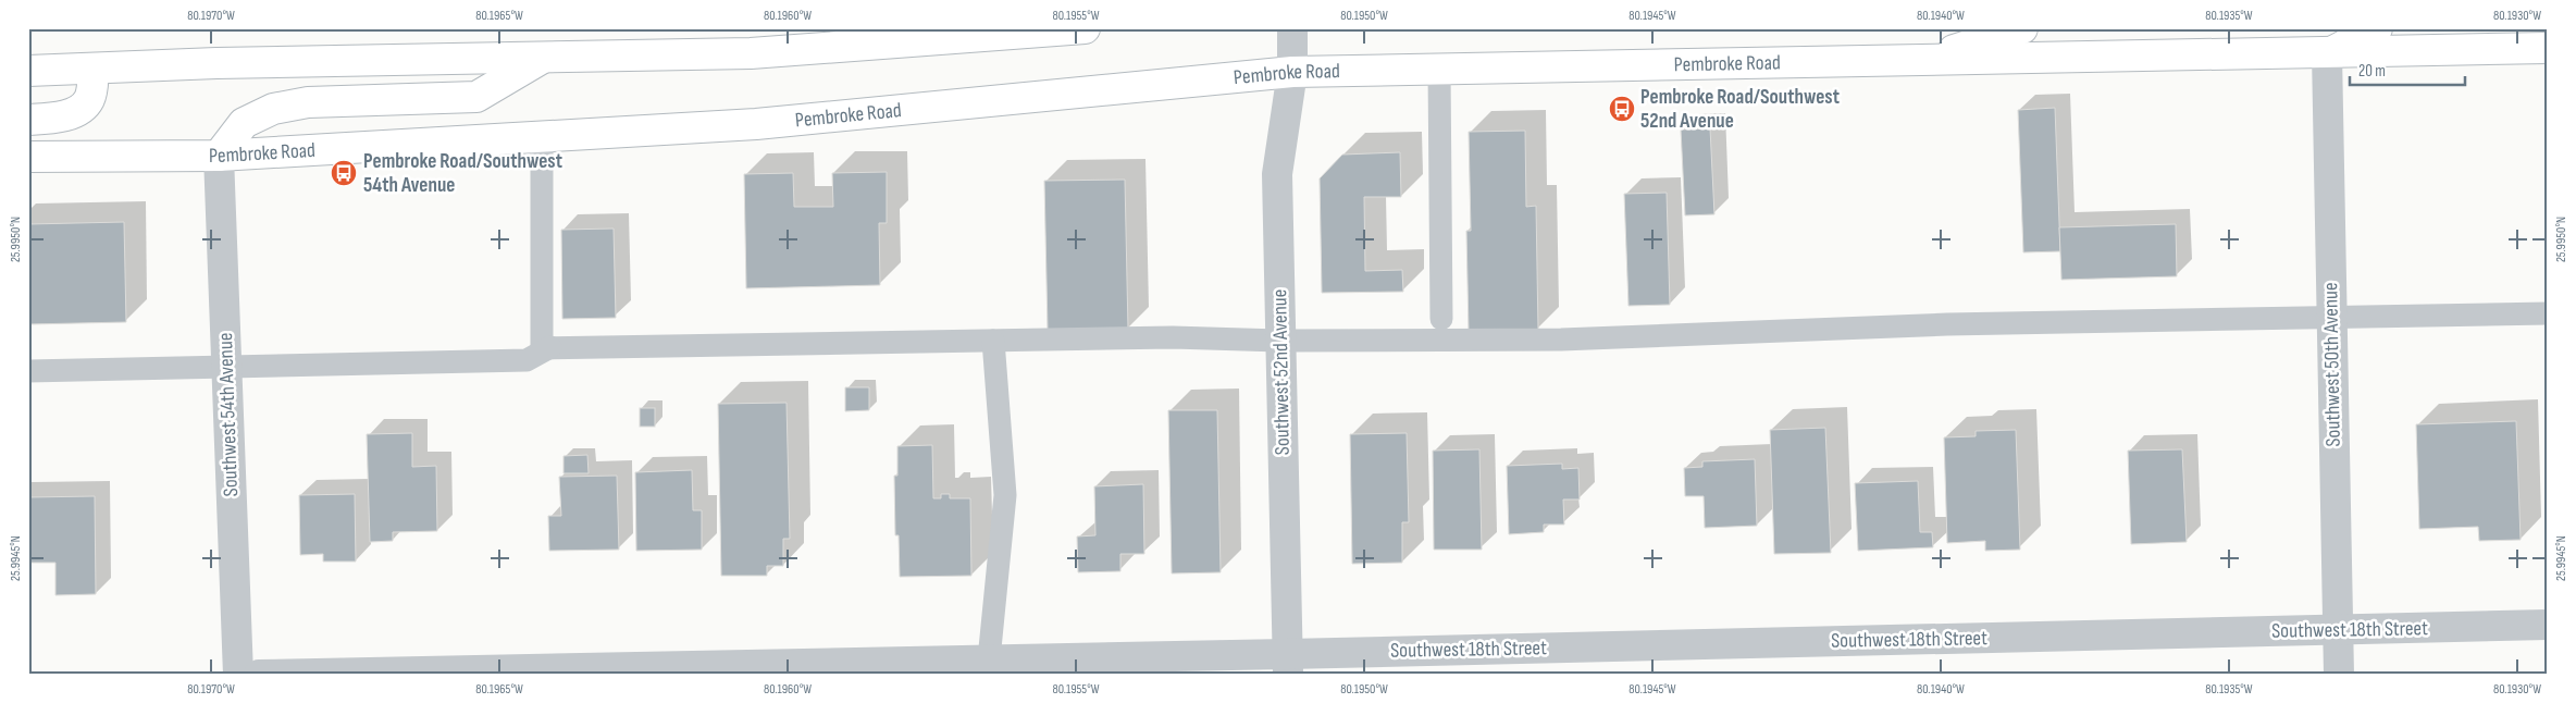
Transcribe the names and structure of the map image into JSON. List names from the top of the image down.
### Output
{
  "streets": {
    "main road": ["Pembroke Road"],
    "street": [
      "Southwest 50th Avenue",
      "Southwest 52nd Avenue",
      "Southwest 54th Avenue",
      "Southwest 18th Street"
    ]
  },
  "crossings": [
    ["Pembroke Road", "Southwest 50th Avenue"],
    ["Pembroke Road", "Southwest 52nd Avenue"],
    ["Pembroke Road", "Southwest 54th Avenue"],
    ["Southwest 50th Avenue", "Southwest 18th Street"],
    ["Southwest 52nd Avenue", "Southwest 18th Street"]
  ],
  "places": {
    "bus stop": ["Pembroke Road/Southwest 52nd Avenue", "Pembroke Road/Southwest 54th Avenue"]
  },
  "scale_bar": "20 m",
  "coordinates": [
    "80.1970°W",
    "80.1965°W",
    "80.1960°W",
    "80.1955°W",
    "80.1950°W",
    "80.1945°W",
    "80.1940°W",
    "80.1935°W",
    "80.1930°W",
    "25.9950°N",
    "25.9945°N"
  ]
}
